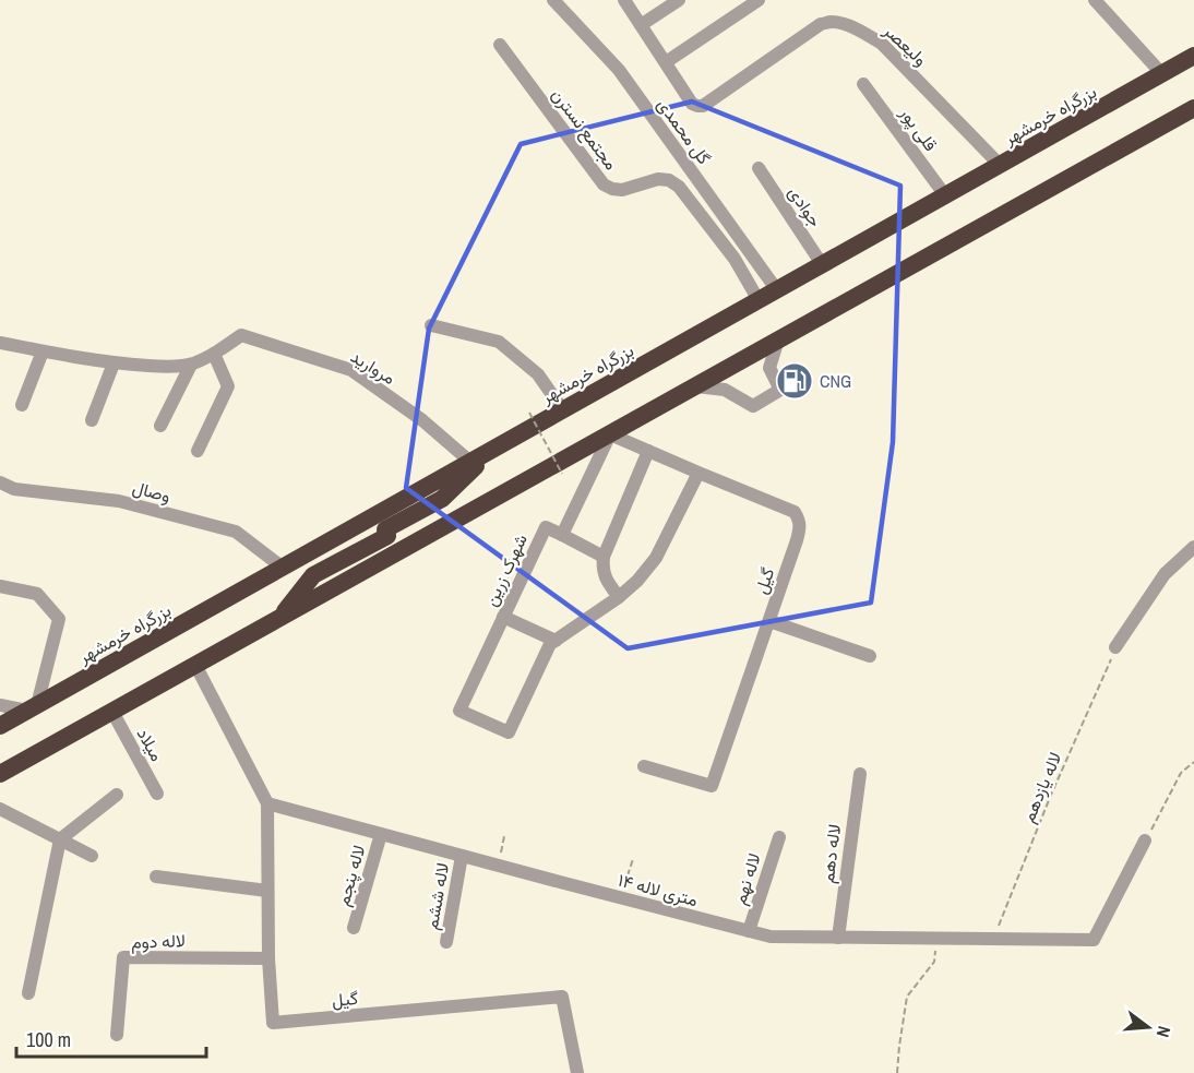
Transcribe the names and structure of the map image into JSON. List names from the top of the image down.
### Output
{
  "streets": {
    "highway": ["بزرگراه خرمشهر"],
    "street": [
      "ولیعصر",
      "مجتمع نسترن",
      "قلی پور",
      "گل محمدی",
      "جوادی",
      "مروارید",
      "وصال",
      "شهرک زرین",
      "گیل",
      "میلاد",
      "لاله دهم",
      "لاله پنجم",
      "لاله نهم",
      "۱۴ متری لاله",
      "لاله ششم",
      "لاله دوم"
    ],
    "path": ["لاله یازدهم"]
  },
  "crossings": [
    ["ولیعصر", "بزرگراه خرمشهر"],
    ["بزرگراه خرمشهر", "مجتمع نسترن"],
    ["بزرگراه خرمشهر", "قلی پور"],
    ["بزرگراه خرمشهر", "گل محمدی"],
    ["بزرگراه خرمشهر", "جوادی"],
    ["بزرگراه خرمشهر", "مروارید"],
    ["بزرگراه خرمشهر", "وصال"],
    ["گیل", "۱۴ متری لاله"],
    ["گیل", "لاله دوم"],
    ["لاله یازدهم", "۱۴ متری لاله"],
    ["لاله دهم", "۱۴ متری لاله"],
    ["لاله پنجم", "۱۴ متری لاله"],
    ["لاله نهم", "۱۴ متری لاله"],
    ["۱۴ متری لاله", "لاله ششم"]
  ],
  "places": {
    "fuel station": ["CNG"]
  },
  "scale_bar": "100 m",
  "north": "right"
}
